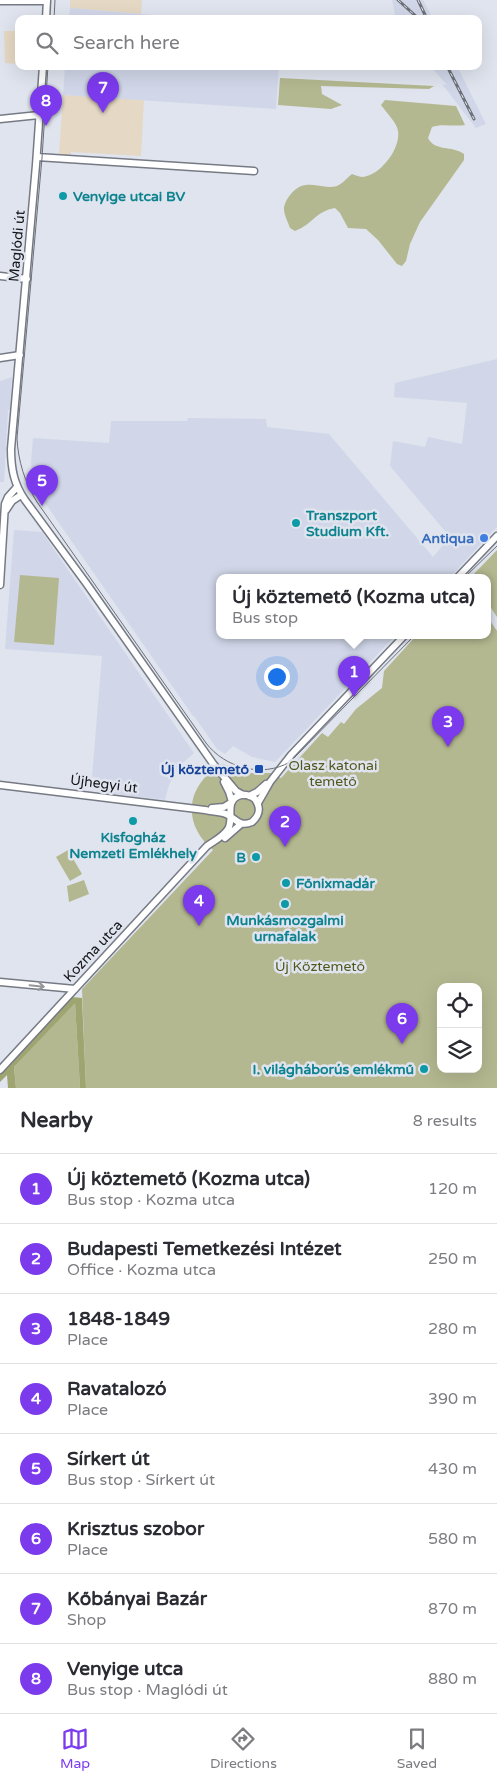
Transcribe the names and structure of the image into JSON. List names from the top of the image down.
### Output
{
  "streets": {
    "street": ["Maglódi út", "Újhegyi út", "Kozma utca"]
  },
  "crossings": [
    ["Újhegyi út", "Kozma utca"]
  ],
  "parks": ["Olasz katonai temető", "Új Köztemető"],
  "places": {
    "other": [
      "Venyige utcai BV",
      "Transzport Studium Kft.",
      "Antiqua",
      "Kisfogház Nemzeti Emlékhely",
      "B",
      "Főnixmadár",
      "Munkásmozgalmi urnafalak",
      "I. világháborús emlékmű"
    ],
    "transit": ["Új köztemető"]
  },
  "page": {
    "search": "Search here",
    "pins": [
      "7",
      "8",
      "5",
      "1",
      "3",
      "2",
      "4",
      "6"
    ],
    "popup": ["Új köztemető (Kozma utca)", "Bus stop"],
    "heading": ["Nearby", "8 results"],
    "list": [
      {
        "mark": "1",
        "name": "Új köztemető (Kozma utca)",
        "note": "Bus stop · Kozma utca",
        "value": "120 m"
      },
      {
        "mark": "2",
        "name": "Budapesti Temetkezési Intézet",
        "note": "Office · Kozma utca",
        "value": "250 m"
      },
      {
        "mark": "3",
        "name": "1848-1849",
        "note": "Place",
        "value": "280 m"
      },
      {
        "mark": "4",
        "name": "Ravatalozó",
        "note": "Place",
        "value": "390 m"
      },
      {
        "mark": "5",
        "name": "Sírkert út",
        "note": "Bus stop · Sírkert út",
        "value": "430 m"
      },
      {
        "mark": "6",
        "name": "Krisztus szobor",
        "note": "Place",
        "value": "580 m"
      },
      {
        "mark": "7",
        "name": "Kőbányai Bazár",
        "note": "Shop",
        "value": "870 m"
      },
      {
        "mark": "8",
        "name": "Venyige utca",
        "note": "Bus stop · Maglódi út",
        "value": "880 m"
      }
    ],
    "nav": ["Map", "Directions", "Saved"]
  }
}
